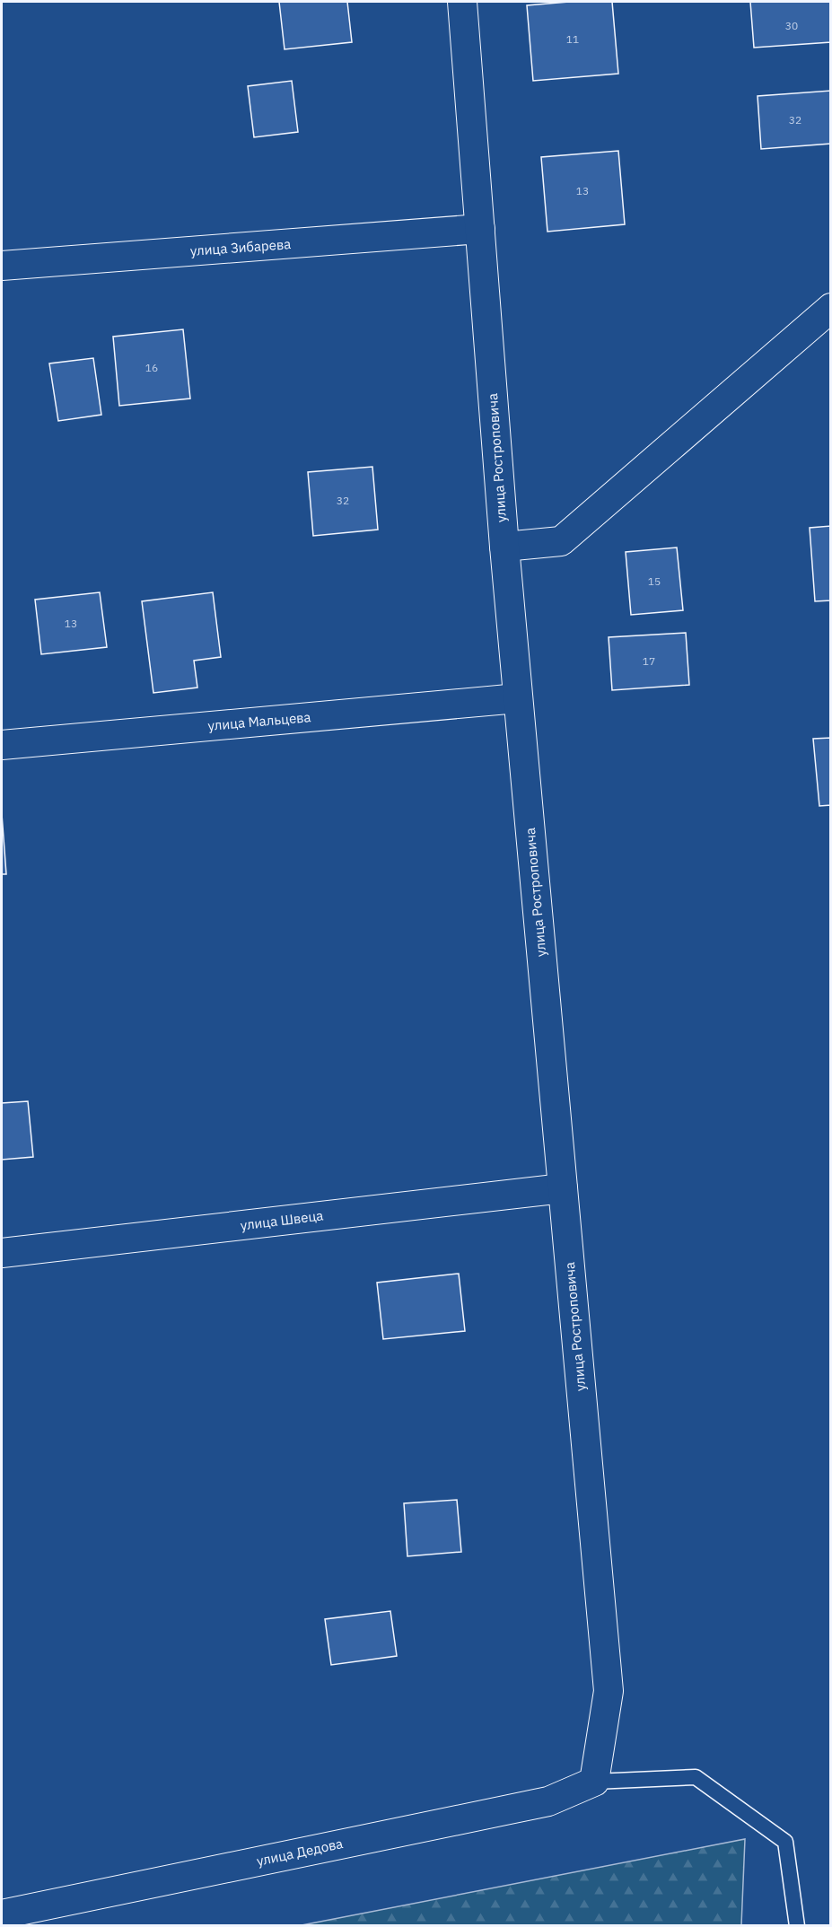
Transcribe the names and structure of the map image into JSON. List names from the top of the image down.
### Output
{
  "streets": {
    "street": [
      "улица Зибарева",
      "улица Ростроповича",
      "улица Мальцева",
      "улица Швеца",
      "улица Дедова"
    ]
  },
  "crossings": [
    ["улица Зибарева", "улица Ростроповича"],
    ["улица Ростроповича", "улица Мальцева"],
    ["улица Ростроповича", "улица Швеца"],
    ["улица Ростроповича", "улица Дедова"]
  ],
  "house_numbers": [
    "30",
    "11",
    "32",
    "13",
    "16",
    "32",
    "15",
    "13",
    "17"
  ]
}
